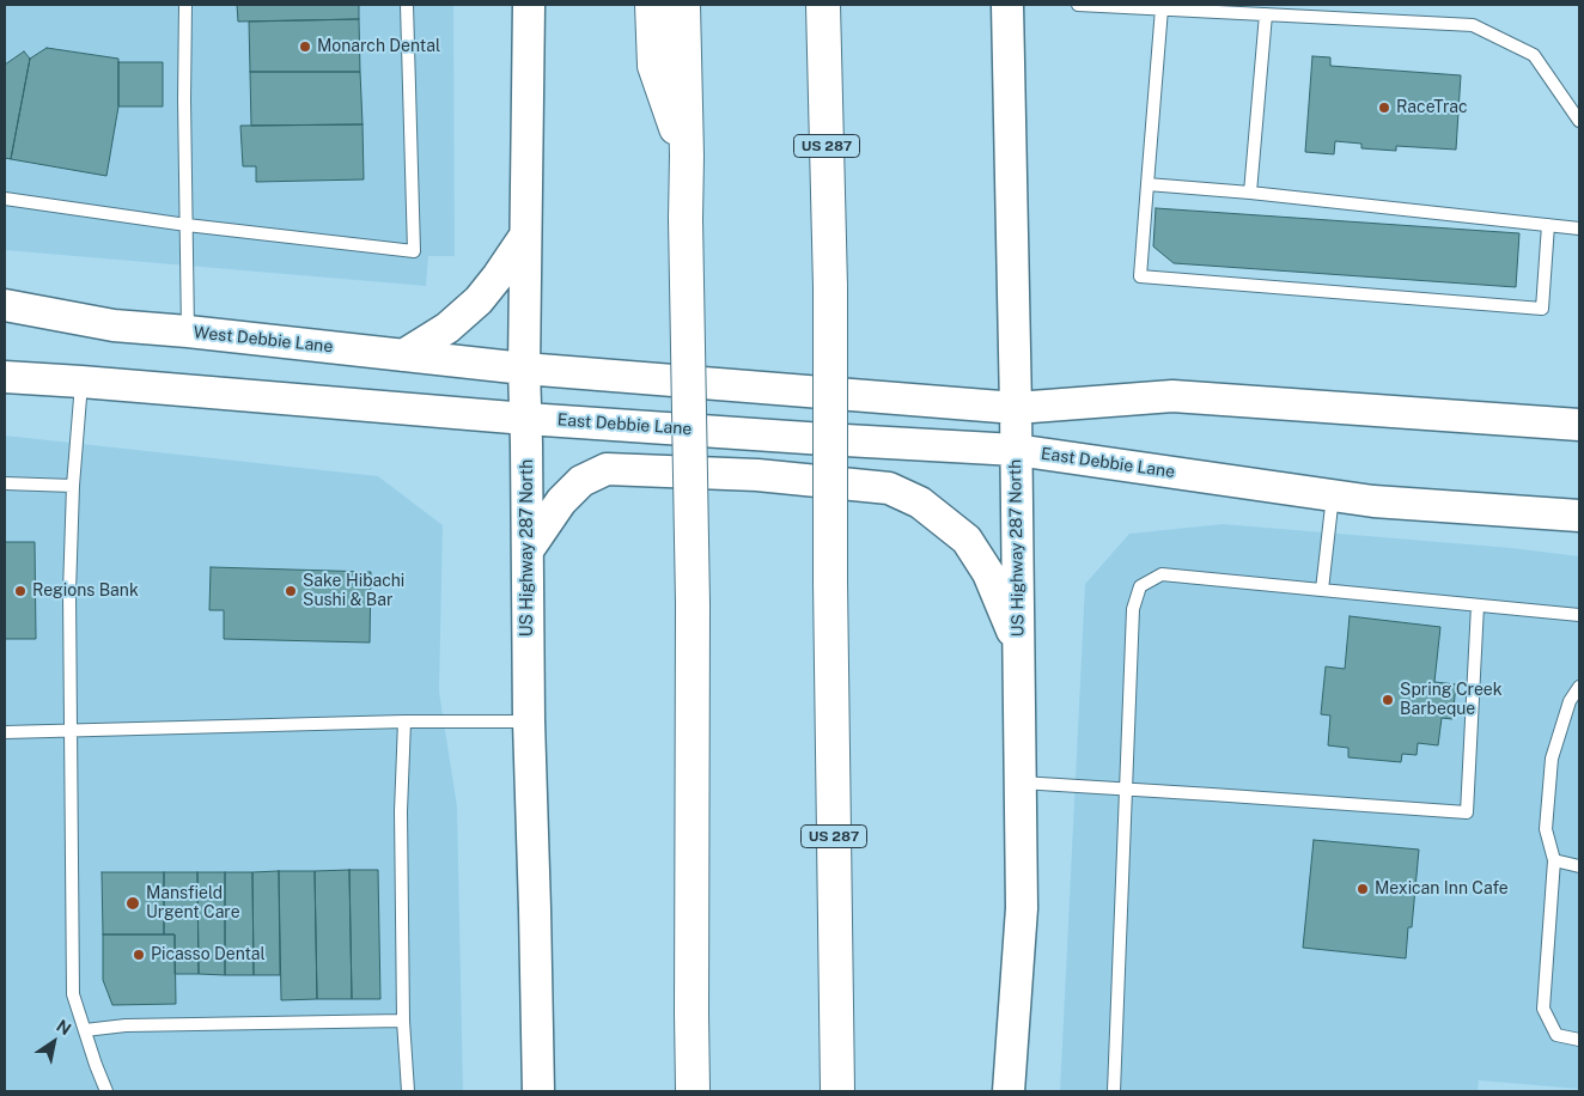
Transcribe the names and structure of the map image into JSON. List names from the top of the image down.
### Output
{
  "streets": {
    "highway": ["US 287"],
    "main road": ["West Debbie Lane", "East Debbie Lane", "US Highway 287 North"]
  },
  "crossings": [
    ["West Debbie Lane", "US Highway 287 North"],
    ["East Debbie Lane", "US Highway 287 North"]
  ],
  "places": [
    "Monarch Dental",
    "RaceTrac",
    "Regions Bank",
    "Sake Hibachi Sushi & Bar",
    "Spring Creek Barbeque",
    "Mexican Inn Cafe",
    "Mansfield Urgent Care",
    "Picasso Dental"
  ],
  "north": "top right"
}
